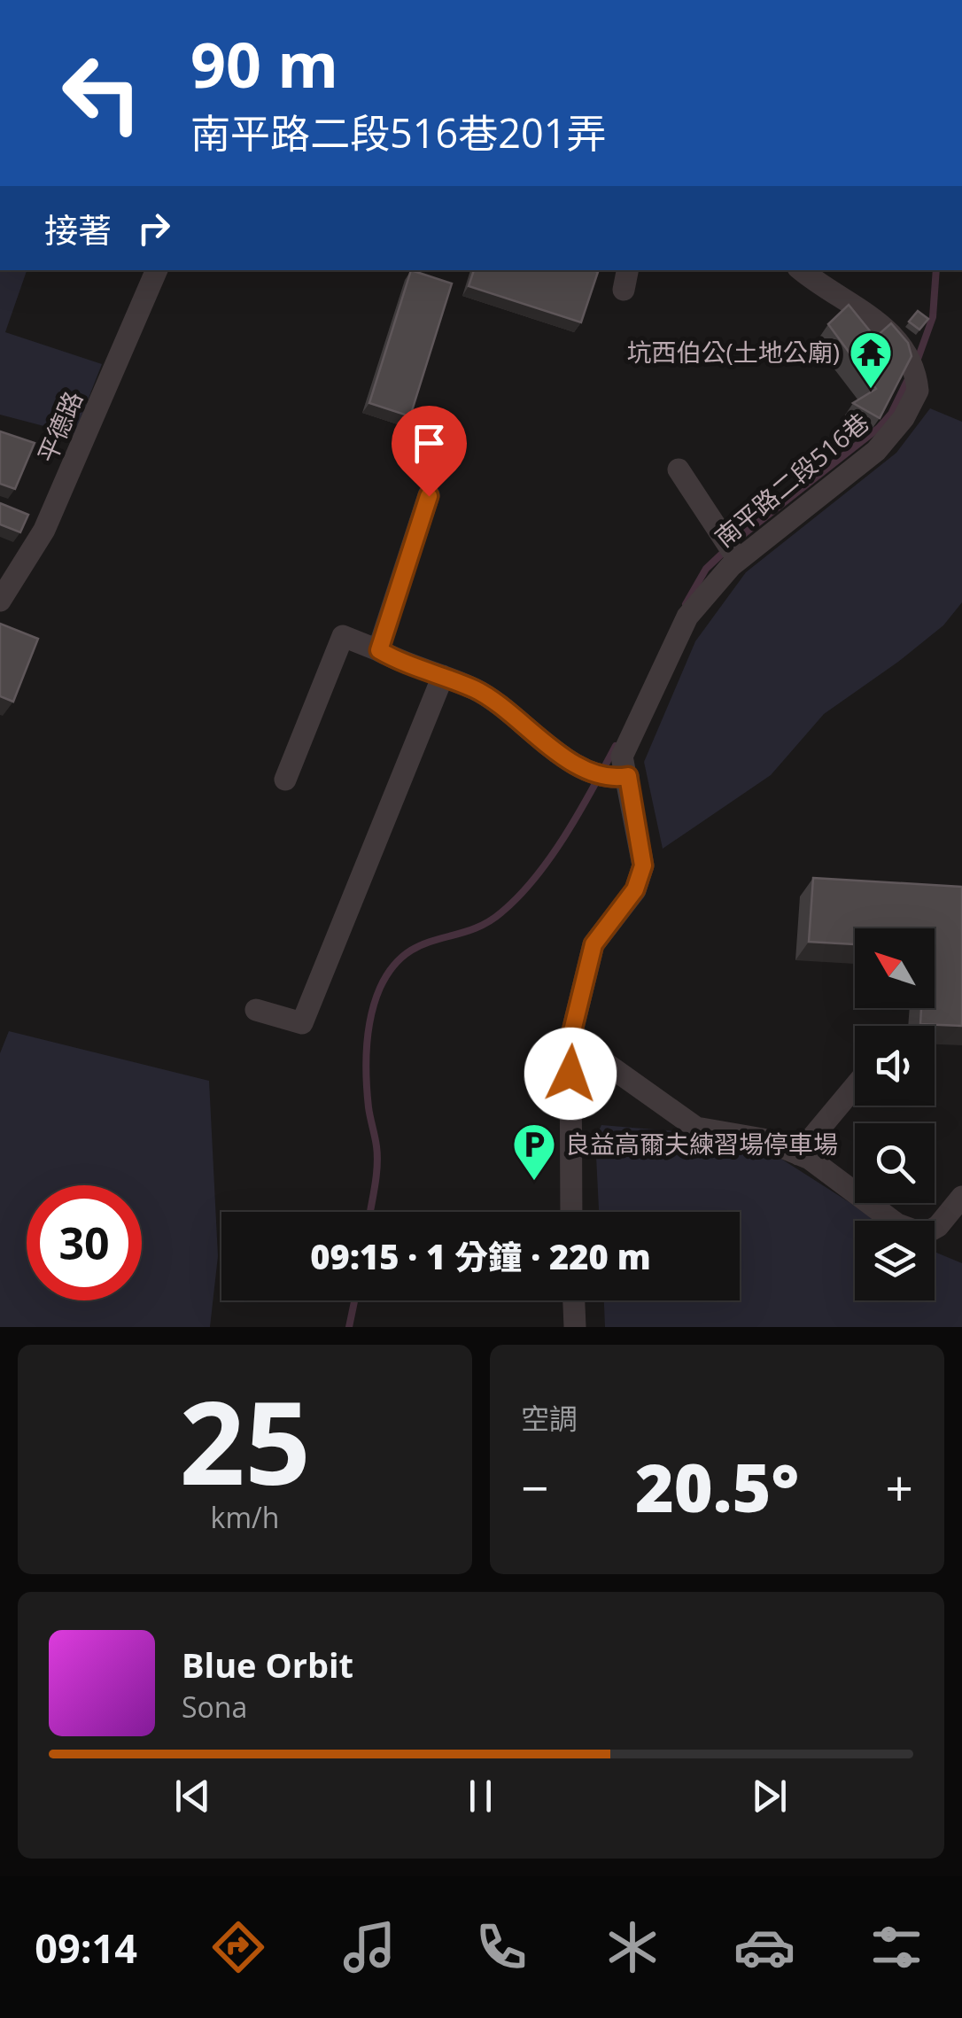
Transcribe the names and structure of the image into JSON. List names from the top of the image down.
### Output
{
  "streets": {
    "street": ["平德路", "南平路二段516巷"]
  },
  "places": {
    "temple": ["坑西伯公(土地公廟)"],
    "parking": ["良益高爾夫練習場停車場"]
  },
  "north": "top left",
  "page": {
    "turn": ["90 m", "南平路二段516巷201弄"],
    "then": "接著",
    "limit": "30",
    "trip": "09:15 · 1 分鐘 · 220 m",
    "tile": [
      ["25", "km/h"],
      "空調"
    ],
    "heat": ["−", "20.5°", "+"],
    "song": ["Blue Orbit", "Sona"],
    "tabs": "09:14"
  }
}
